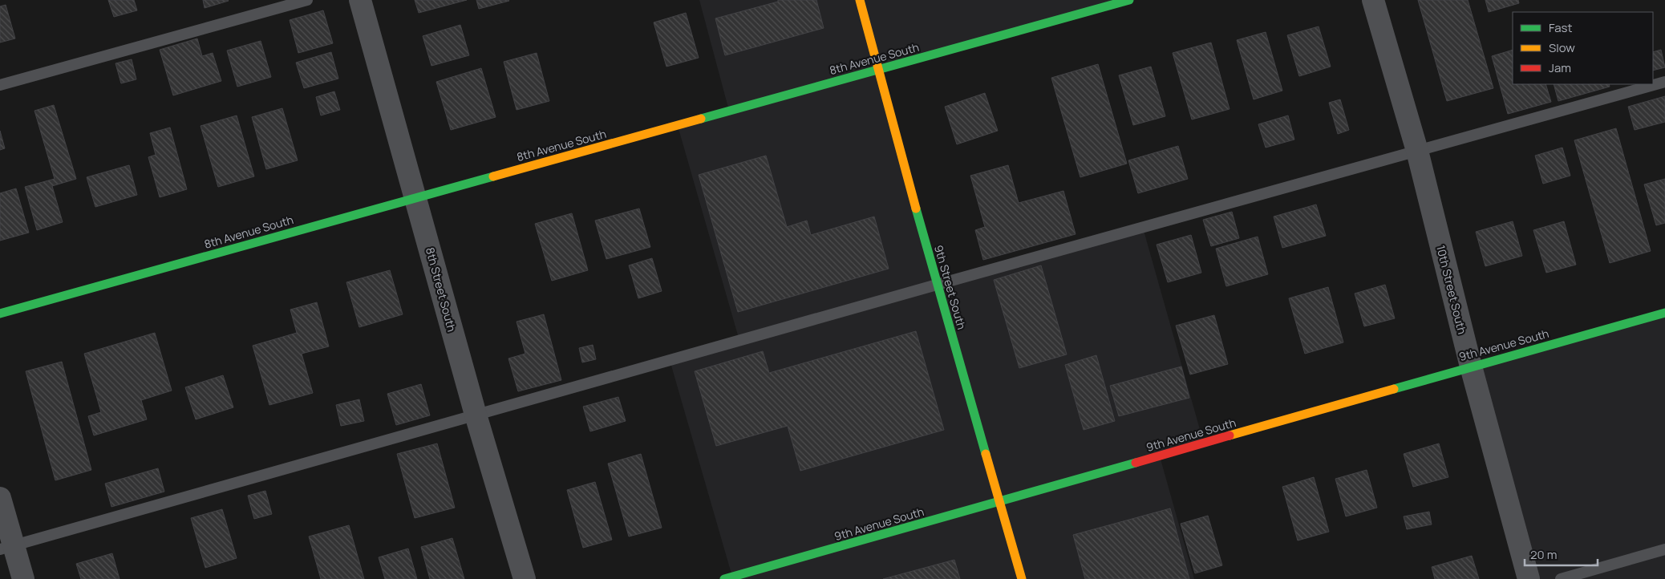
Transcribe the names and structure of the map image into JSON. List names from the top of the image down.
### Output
{
  "streets": {
    "street": [
      "8th Avenue South",
      "9th Street South",
      "8th Street South",
      "10th Street South",
      "9th Avenue South"
    ]
  },
  "crossings": [
    ["8th Avenue South", "9th Street South"],
    ["8th Avenue South", "8th Street South"],
    ["9th Street South", "9th Avenue South"],
    ["10th Street South", "9th Avenue South"]
  ],
  "legend": ["Fast", "Slow", "Jam"],
  "scale_bar": "20 m"
}
